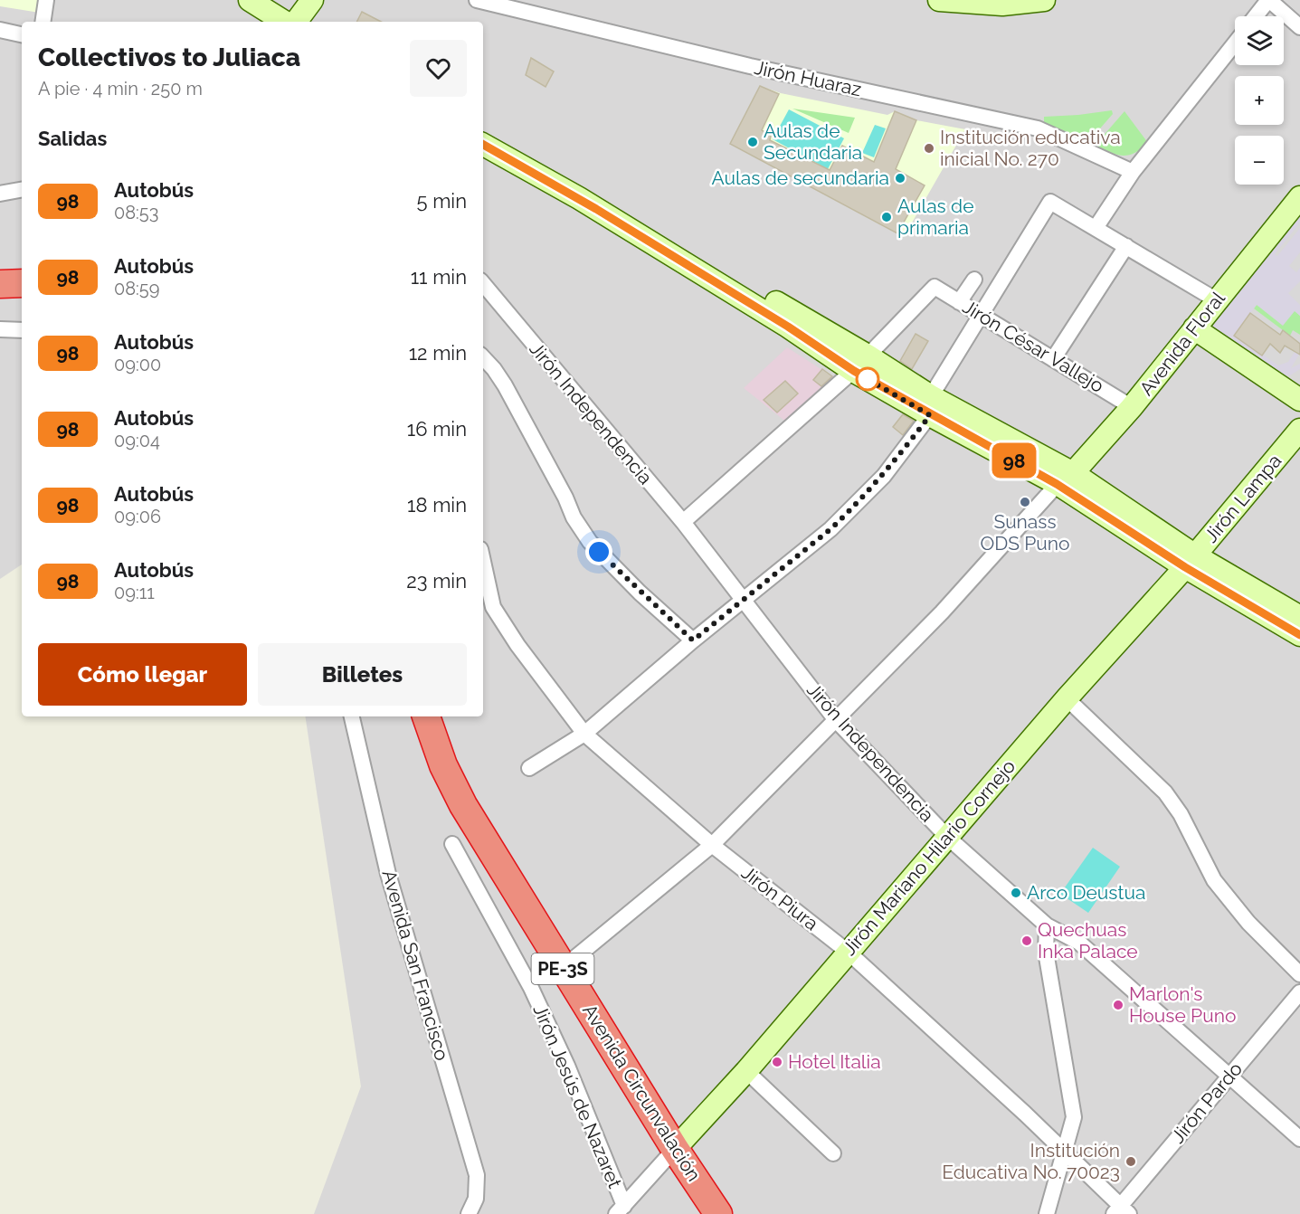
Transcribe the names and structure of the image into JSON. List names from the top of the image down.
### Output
{
  "streets": {
    "highway": ["PE-3S", "Avenida Circunvalación"],
    "street": [
      "Jirón Huaraz",
      "Avenida Floral",
      "Jirón César Vallejo",
      "Jirón Independencia",
      "Jirón Lampa",
      "Jirón Mariano Hilario Cornejo",
      "Jirón Piura",
      "Avenida San Francisco",
      "Jirón Jesús de Nazaret",
      "Jirón Pardo"
    ]
  },
  "crossings": [
    ["Avenida Floral", "Jirón César Vallejo"],
    ["Jirón Independencia", "Jirón Mariano Hilario Cornejo"],
    ["Jirón Independencia", "Jirón Pardo"],
    ["Jirón Lampa", "Jirón Mariano Hilario Cornejo"],
    ["Jirón Mariano Hilario Cornejo", "Jirón Piura"],
    ["Jirón Mariano Hilario Cornejo", "Avenida Circunvalación"],
    ["Jirón Piura", "Jirón Pardo"]
  ],
  "places": [
    "Aulas de Secundaria",
    "Institución educativa inicial No. 270",
    "Aulas de secundaria",
    "Aulas de primaria",
    "Sunass ODS Puno",
    "Arco Deustua",
    "Quechuas Inka Palace",
    "Marlon's House Puno",
    "Hotel Italia",
    "Institución Educativa No. 70023"
  ],
  "lines": ["bus line 98"],
  "page": {
    "on_map": "98",
    "map_buttons": ["+", "−"],
    "heading": [
      ["Collectivos to Juliaca", "A pie · 4 min · 250 m"],
      "Salidas"
    ],
    "list": [
      {
        "mark": "98",
        "name": "Autobús",
        "note": "08:53",
        "value": "5 min"
      },
      {
        "mark": "98",
        "name": "Autobús",
        "note": "08:59",
        "value": "11 min"
      },
      {
        "mark": "98",
        "name": "Autobús",
        "note": "09:00",
        "value": "12 min"
      },
      {
        "mark": "98",
        "name": "Autobús",
        "note": "09:04",
        "value": "16 min"
      },
      {
        "mark": "98",
        "name": "Autobús",
        "note": "09:06",
        "value": "18 min"
      },
      {
        "mark": "98",
        "name": "Autobús",
        "note": "09:11",
        "value": "23 min"
      }
    ],
    "buttons": ["Cómo llegar", "Billetes"]
  }
}
